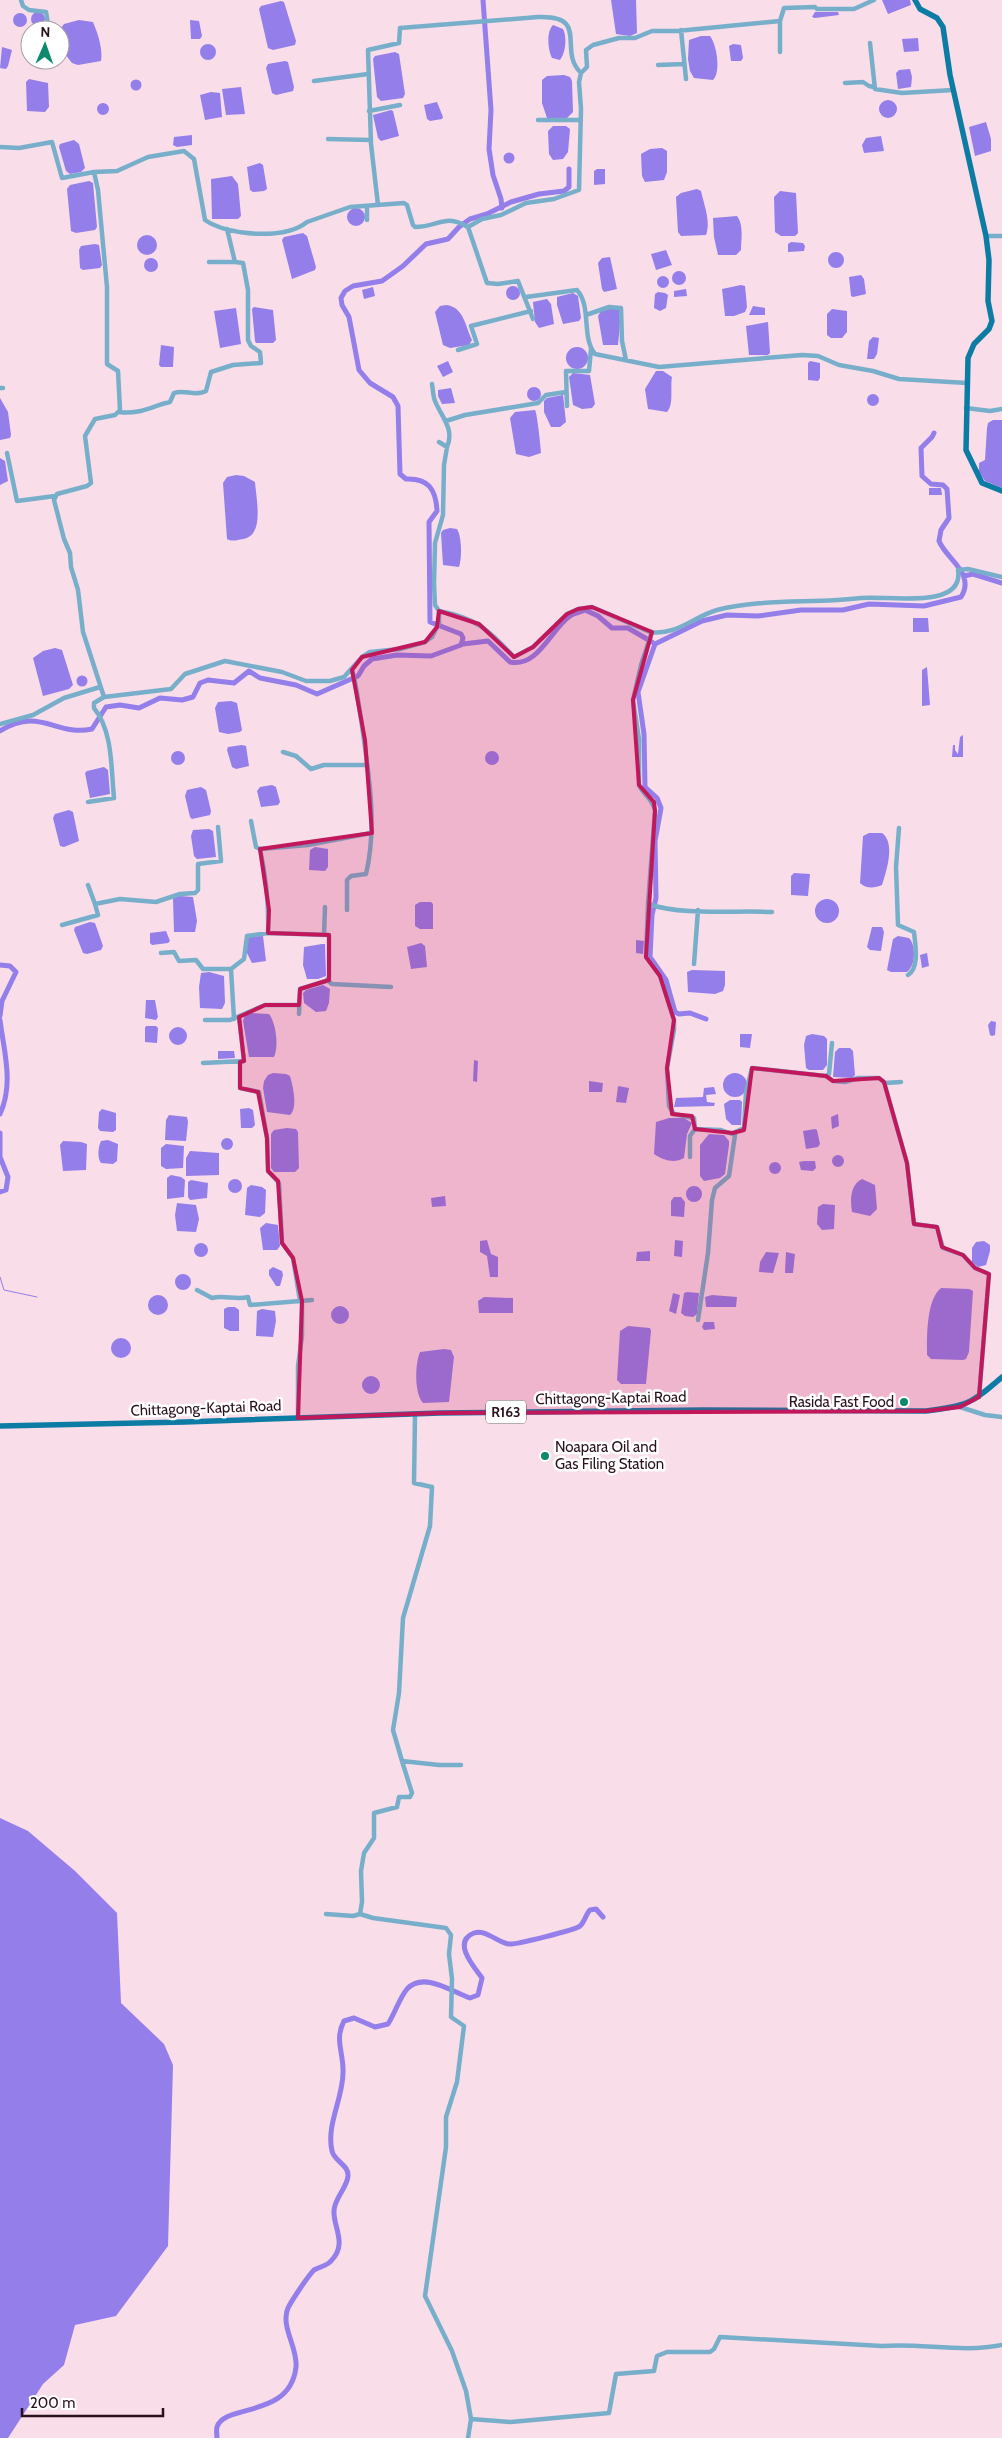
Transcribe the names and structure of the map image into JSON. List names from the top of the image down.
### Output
{
  "streets": {
    "main road": ["Chittagong-Kaptai Road", "R163"]
  },
  "places": ["Rasida Fast Food", "Noapara Oil and Gas Filing Station"],
  "scale_bar": "200 m",
  "north": "top"
}
